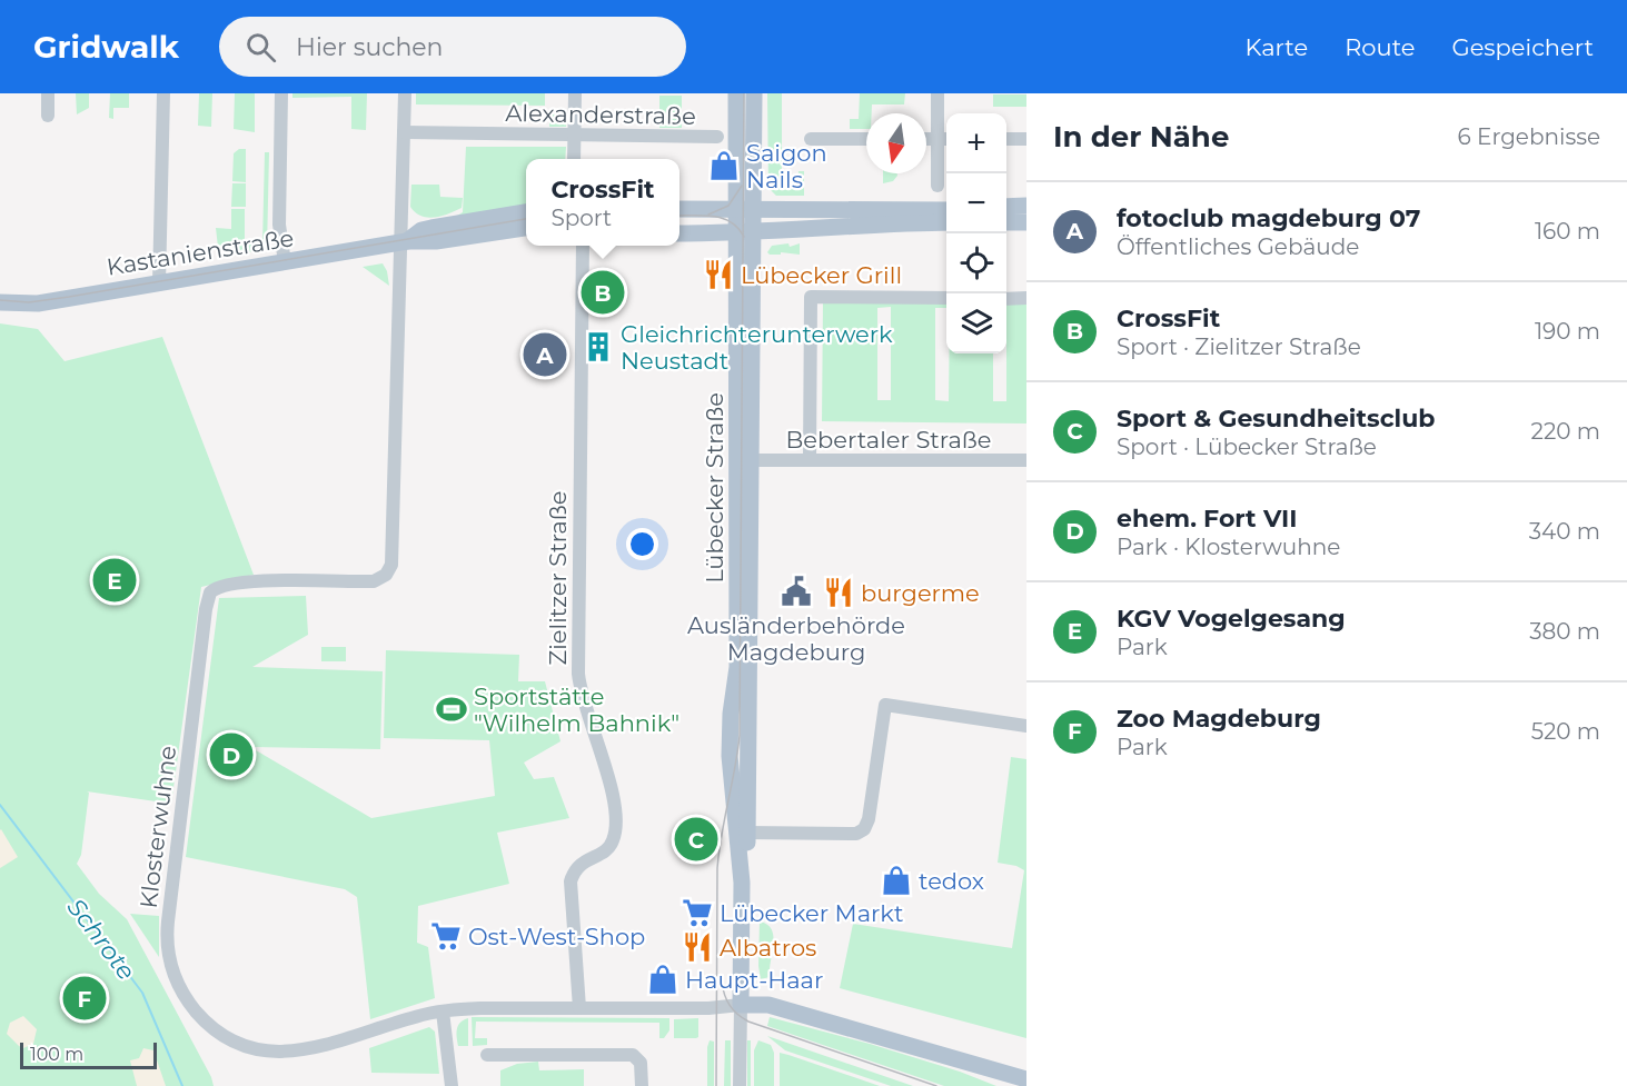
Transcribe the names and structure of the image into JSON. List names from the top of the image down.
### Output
{
  "streets": {
    "main road": ["Kastanienstraße", "Lübecker Straße"],
    "street": [
      "Alexanderstraße",
      "Bebertaler Straße",
      "Zielitzer Straße",
      "Klosterwuhne"
    ]
  },
  "crossings": [
    ["Kastanienstraße", "Klosterwuhne"],
    ["Bebertaler Straße", "Lübecker Straße"],
    ["Lübecker Straße", "Klosterwuhne"],
    ["Zielitzer Straße", "Klosterwuhne"]
  ],
  "water": ["Schrote"],
  "places": {
    "shop": ["Saigon Nails", "tedox", "Haupt-Haar"],
    "restaurant": ["Lübecker Grill", "burgerme", "Albatros"],
    "building": ["Gleichrichterunterwerk Neustadt"],
    "public building": ["Ausländerbehörde Magdeburg"],
    "sports": ["Sportstätte \"Wilhelm Bahnik\""],
    "supermarket": ["Lübecker Markt", "Ost-West-Shop"]
  },
  "scale_bar": "100 m",
  "north": "bottom",
  "page": {
    "header": "Gridwalk",
    "search": "Hier suchen",
    "nav": ["Karte", "Route", "Gespeichert"],
    "heading": ["In der Nähe", "6 Ergebnisse"],
    "map_buttons": ["+", "−"],
    "popup": ["CrossFit", "Sport"],
    "list": [
      {
        "mark": "A",
        "name": "fotoclub magdeburg 07",
        "note": "Öffentliches Gebäude",
        "value": "160 m"
      },
      {
        "mark": "B",
        "name": "CrossFit",
        "note": "Sport · Zielitzer Straße",
        "value": "190 m"
      },
      {
        "mark": "C",
        "name": "Sport & Gesundheitsclub",
        "note": "Sport · Lübecker Straße",
        "value": "220 m"
      },
      {
        "mark": "D",
        "name": "ehem. Fort VII",
        "note": "Park · Klosterwuhne",
        "value": "340 m"
      },
      {
        "mark": "E",
        "name": "KGV Vogelgesang",
        "note": "Park",
        "value": "380 m"
      },
      {
        "mark": "F",
        "name": "Zoo Magdeburg",
        "note": "Park",
        "value": "520 m"
      }
    ],
    "pins": [
      "B",
      "A",
      "E",
      "D",
      "C",
      "F"
    ],
    "scale": "100 m"
  }
}
